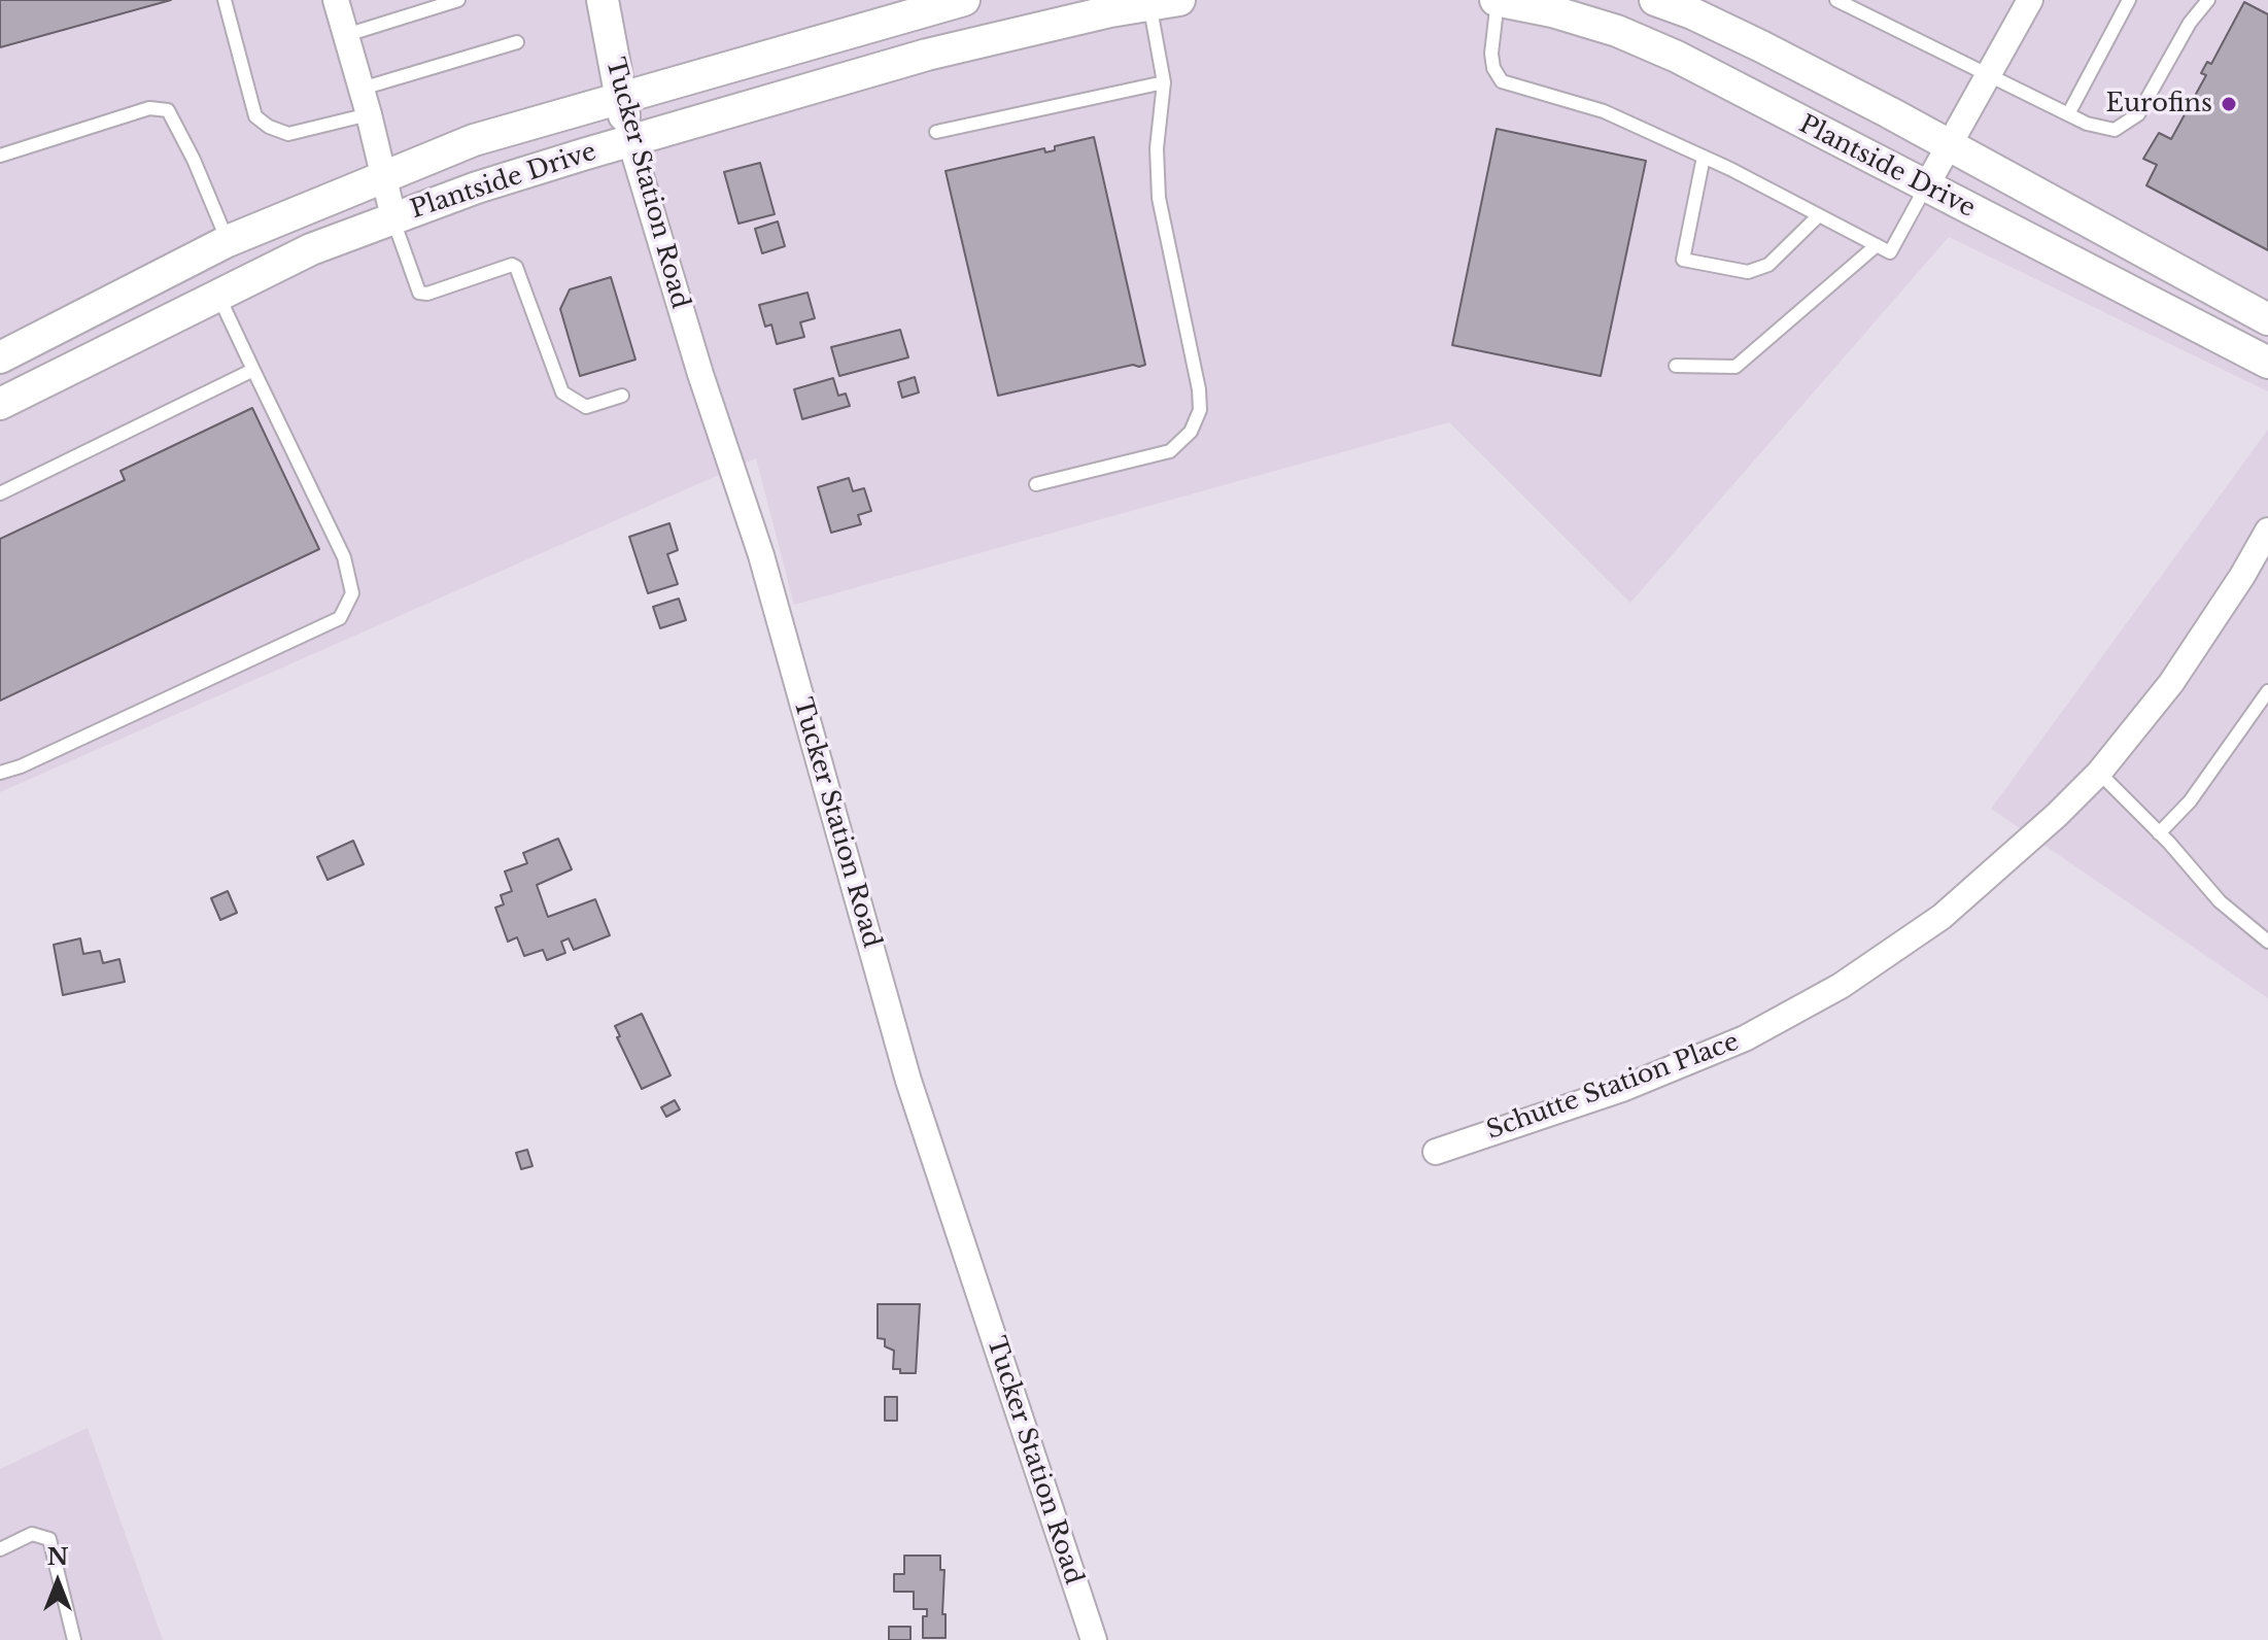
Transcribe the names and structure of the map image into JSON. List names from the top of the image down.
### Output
{
  "streets": {
    "street": ["Plantside Drive", "Tucker Station Road", "Schutte Station Place"]
  },
  "crossings": [
    ["Plantside Drive", "Tucker Station Road"]
  ],
  "places": ["Eurofins"],
  "north": "top"
}
